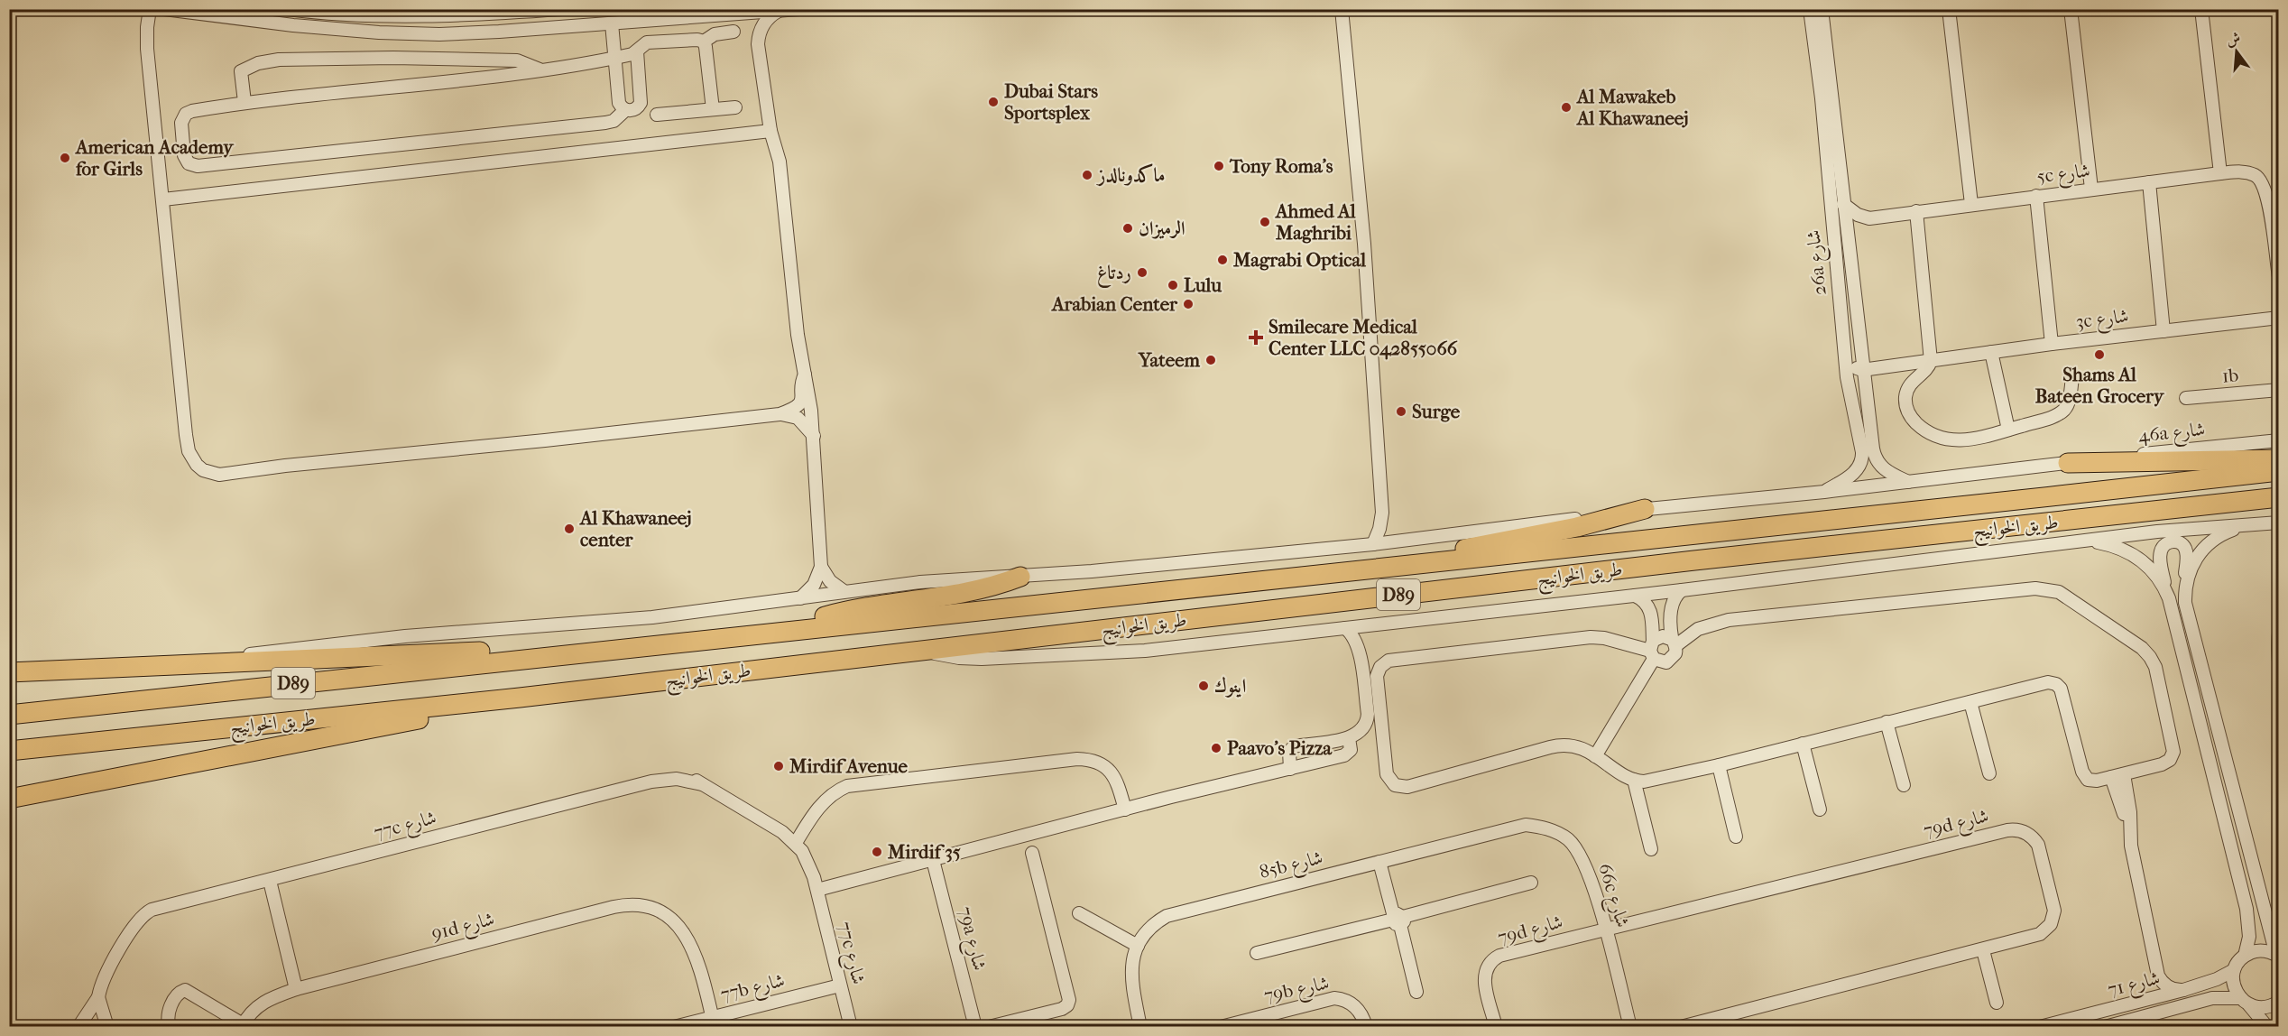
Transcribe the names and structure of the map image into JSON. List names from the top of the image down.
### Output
{
  "streets": {
    "highway": ["طريق الخوانيج", "D89"],
    "street": [
      "5c شارع",
      "26a شارع",
      "3c شارع",
      "1b",
      "46a شارع",
      "79d شارع",
      "77c شارع",
      "85b شارع",
      "66c شارع",
      "91d شارع",
      "79a شارع",
      "شارع 71",
      "77b شارع",
      "79b شارع"
    ]
  },
  "crossings": [
    ["26a شارع", "3c شارع"],
    ["26a شارع", "46a شارع"],
    ["79d شارع", "66c شارع"],
    ["77c شارع", "77b شارع"],
    ["85b شارع", "66c شارع"],
    ["91d شارع", "77b شارع"]
  ],
  "places": {
    "other": [
      "Dubai Stars Sportsplex",
      "Al Mawakeb Al Khawaneej",
      "American Academy for Girls",
      "Tony Roma's",
      "ماكدونالدز",
      "Ahmed Al Maghribi",
      "الرميزان",
      "Magrabi Optical",
      "ردتاغ",
      "Lulu",
      "Arabian Center",
      "Shams Al Bateen Grocery",
      "Yateem",
      "Surge",
      "Al Khawaneej center",
      "اينوك",
      "Paavo's Pizza",
      "Mirdif Avenue",
      "Mirdif 35"
    ],
    "health": ["Smilecare Medical Center LLC 042855066"]
  },
  "north": "top"
}
